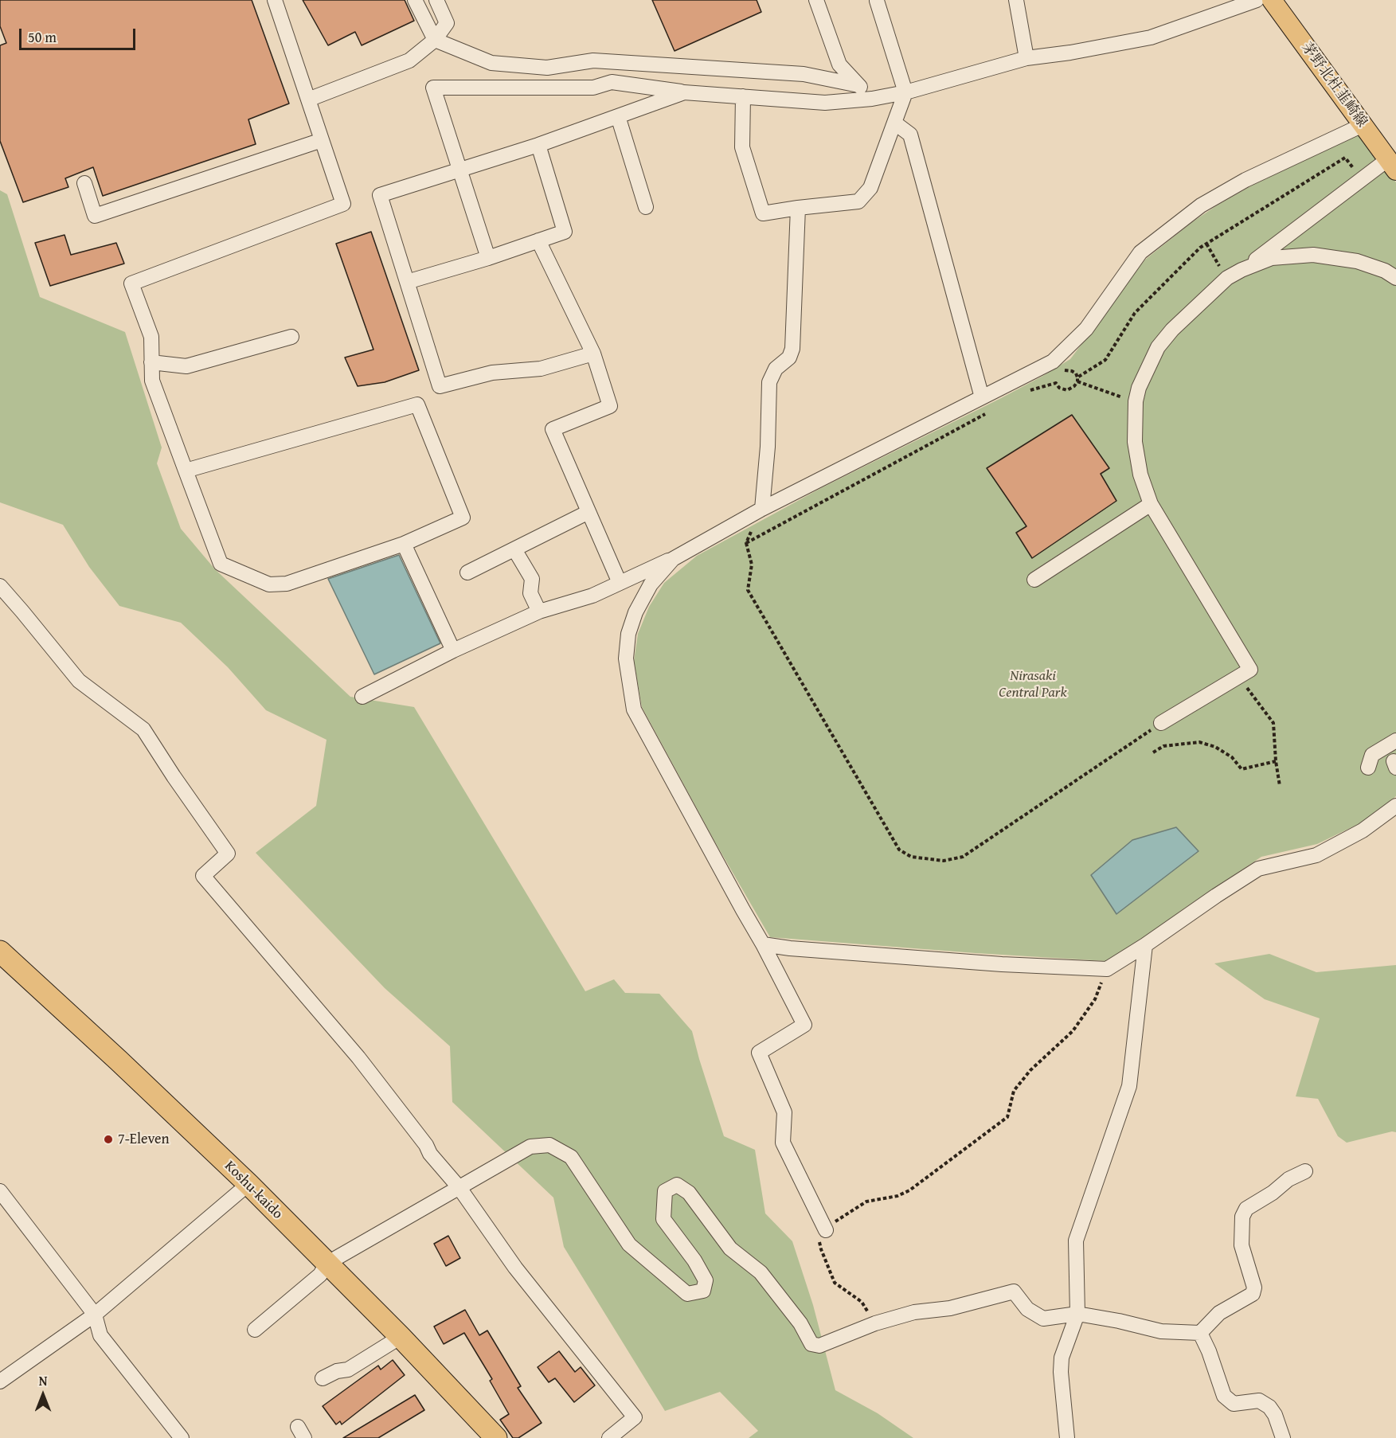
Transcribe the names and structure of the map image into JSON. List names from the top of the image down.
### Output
{
  "streets": {
    "highway": ["Koshu-kaido"],
    "main road": ["茅野北杜韮崎線"]
  },
  "parks": ["Nirasaki Central Park"],
  "places": ["7-Eleven"],
  "scale_bar": "50 m",
  "north": "top"
}
